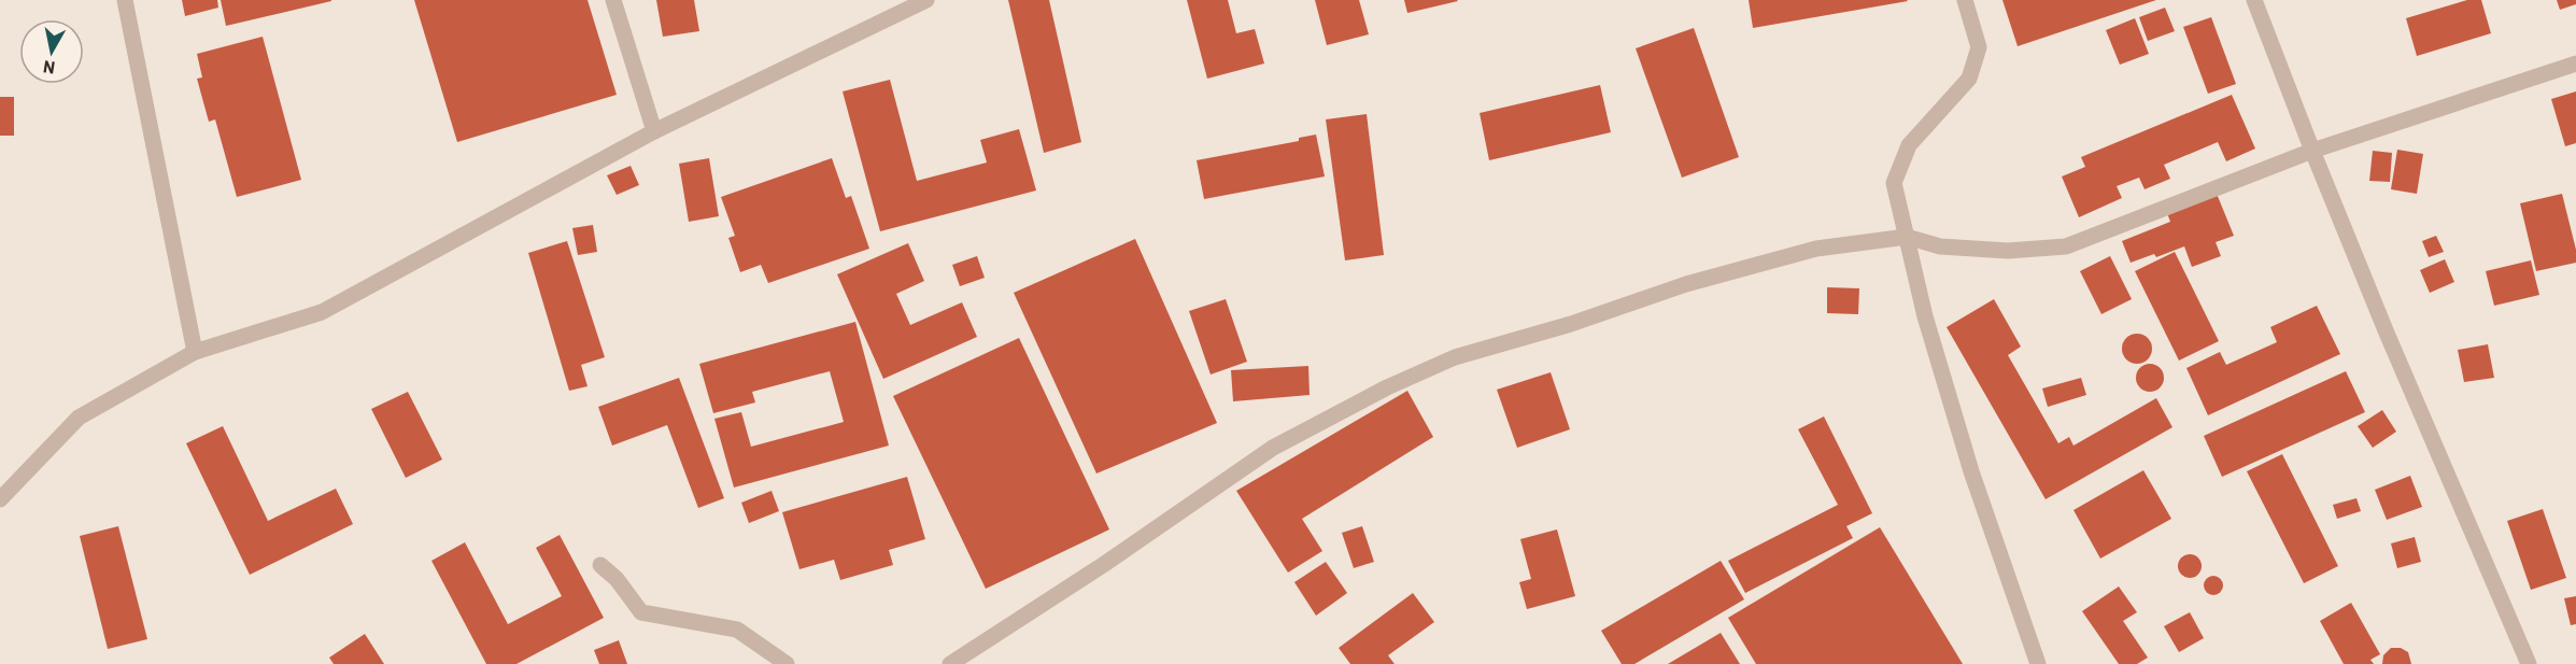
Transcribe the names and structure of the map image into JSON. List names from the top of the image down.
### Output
{
  "north": "bottom"
}
